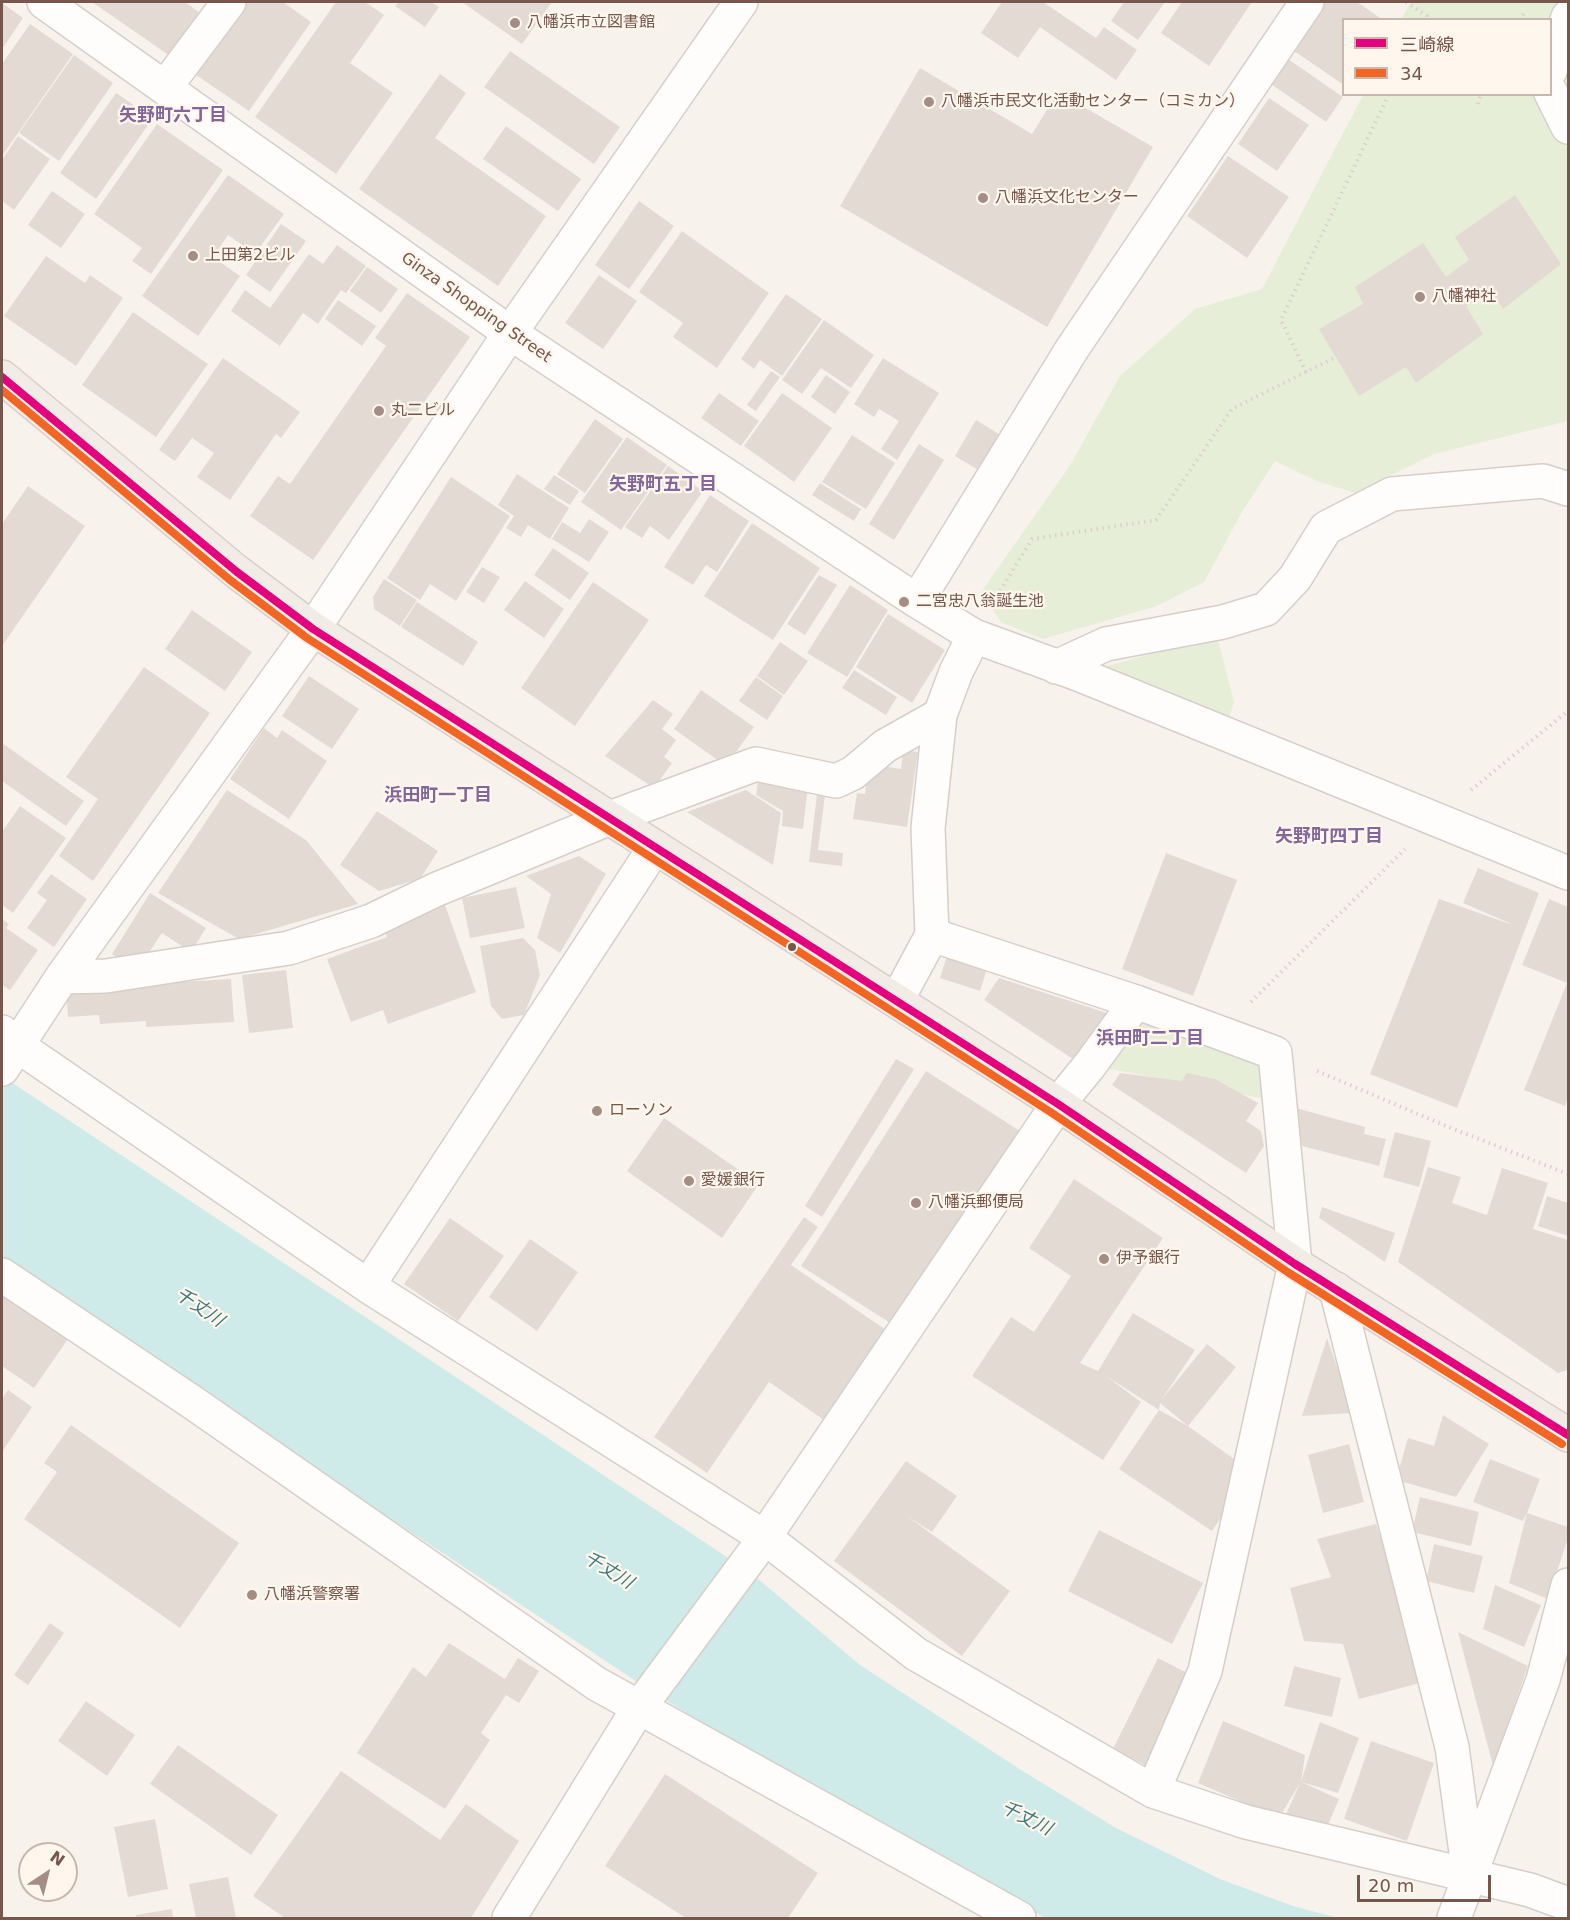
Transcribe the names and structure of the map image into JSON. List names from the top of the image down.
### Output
{
  "streets": {
    "street": ["Ginza Shopping Street"]
  },
  "districts": [
    "矢野町六丁目",
    "矢野町五丁目",
    "浜田町一丁目",
    "矢野町四丁目",
    "浜田町二丁目"
  ],
  "water": ["千丈川"],
  "places": [
    "八幡浜市立図書館",
    "八幡浜市民文化活動センター（コミカン）",
    "八幡浜文化センター",
    "上田第2ビル",
    "八幡神社",
    "丸二ビル",
    "二宮忠八翁誕生池",
    "ローソン",
    "愛媛銀行",
    "八幡浜郵便局",
    "伊予銀行",
    "八幡浜警察署"
  ],
  "lines": ["transit line 三崎線", "transit line 34"],
  "legend": ["三崎線", "34"],
  "scale_bar": "20 m",
  "north": "top right"
}
